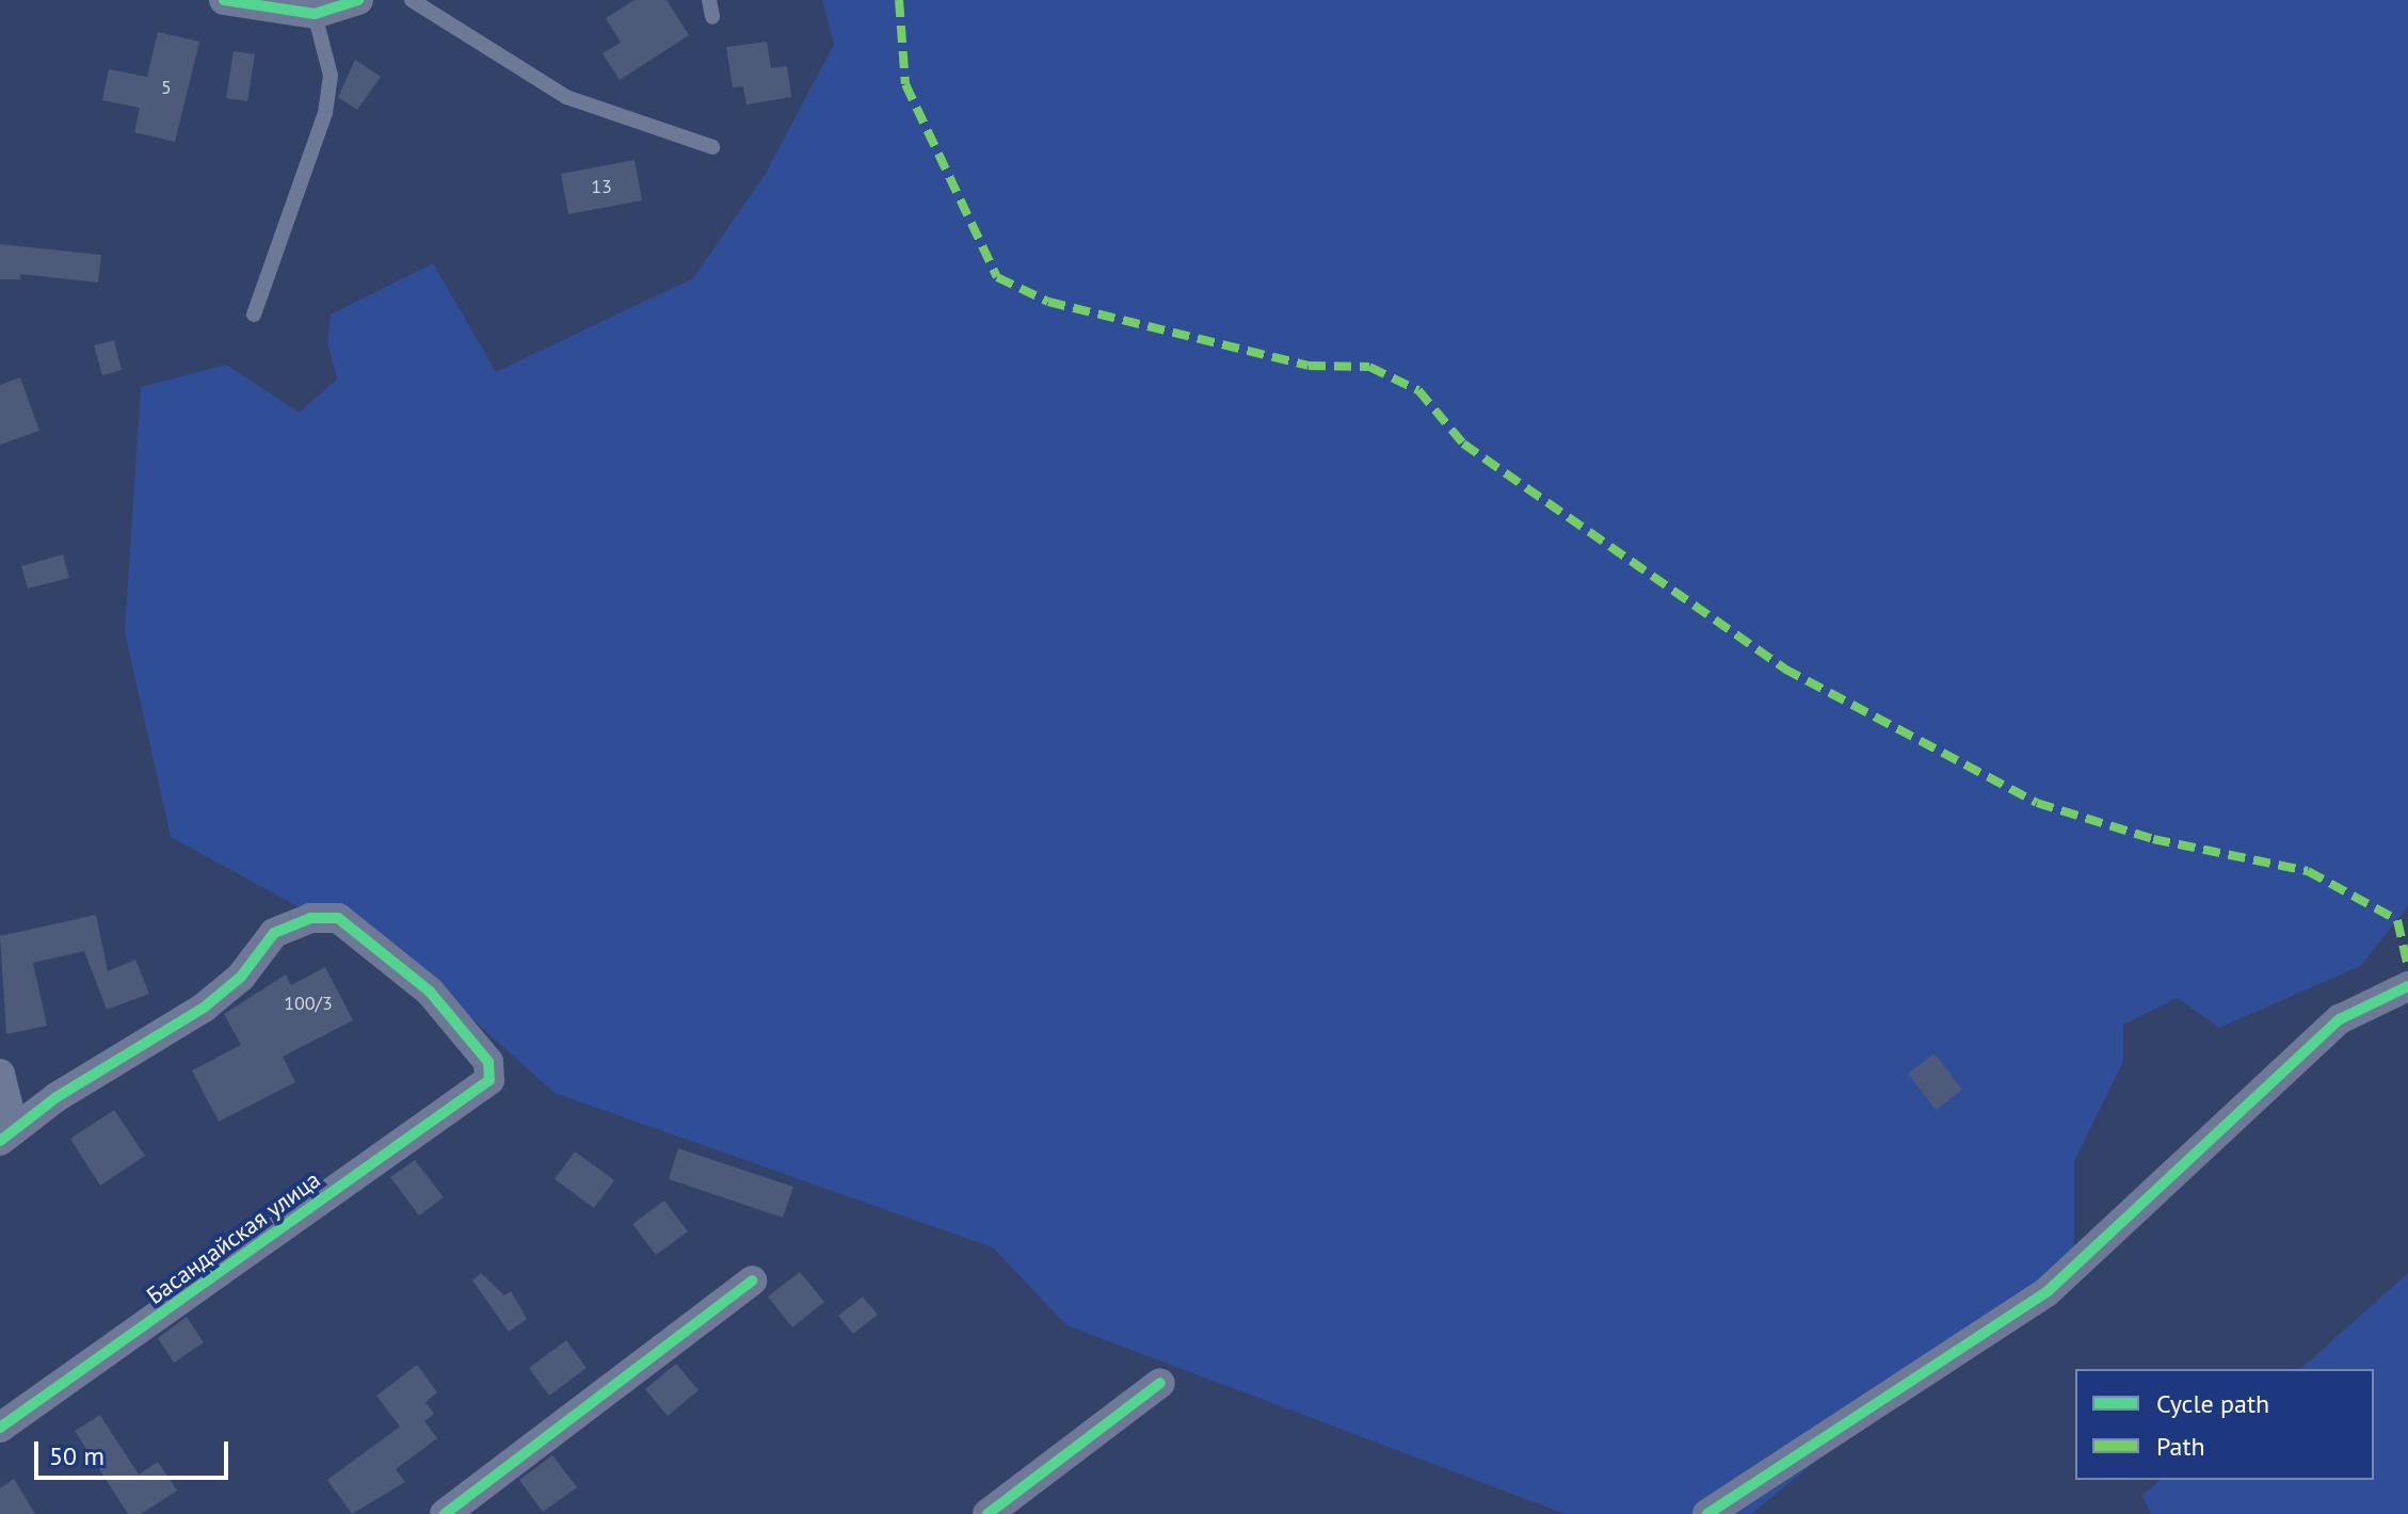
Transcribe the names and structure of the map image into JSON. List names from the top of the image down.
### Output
{
  "streets": {
    "street": ["Басандайская улица"]
  },
  "house_numbers": ["5", "13", "100/3"],
  "legend": ["Cycle path", "Path"],
  "scale_bar": "50 m"
}
